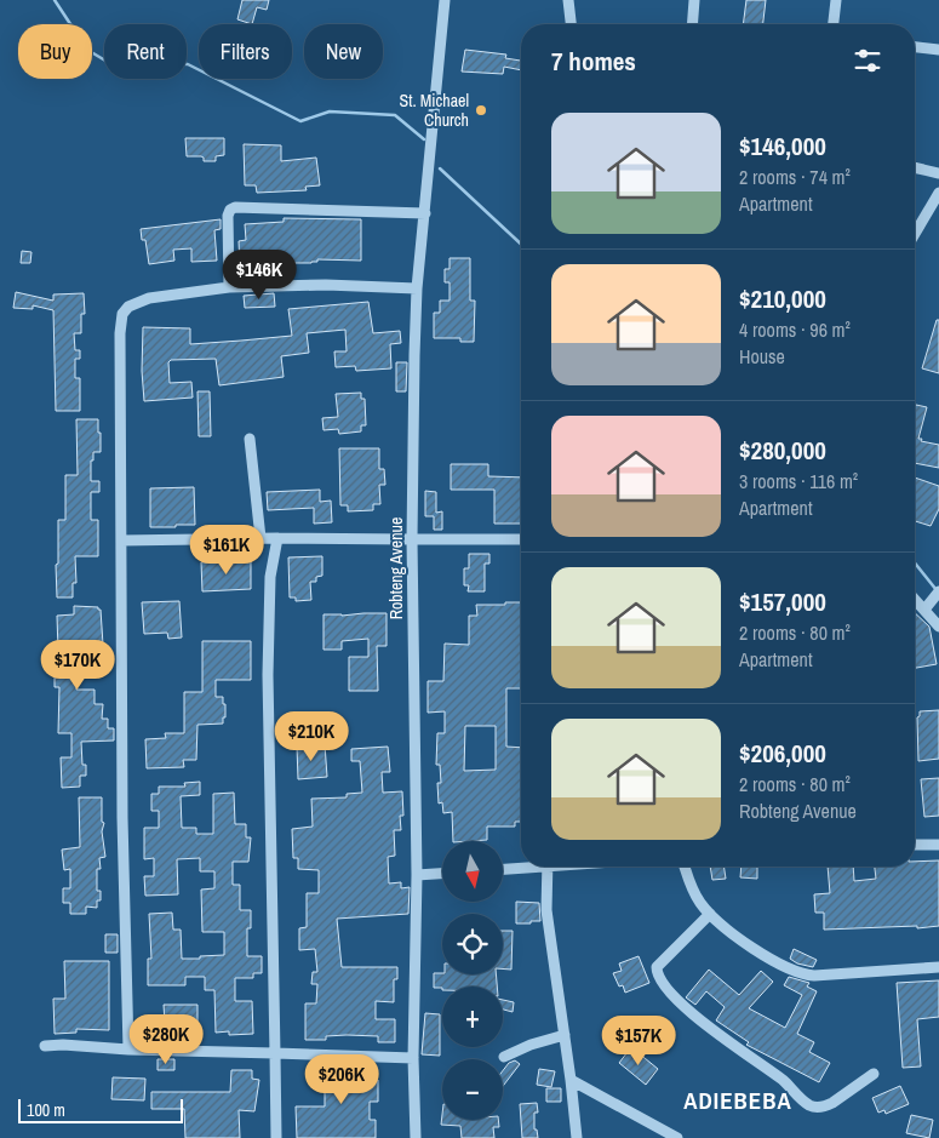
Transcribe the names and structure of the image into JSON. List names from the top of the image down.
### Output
{
  "streets": {
    "street": ["Robteng Avenue"]
  },
  "districts": ["ADIEBEBA"],
  "places": ["St. Michael Church"],
  "scale_bar": "100 m",
  "north": "bottom",
  "page": {
    "chip": [
      "Buy",
      "Rent",
      "Filters",
      "New"
    ],
    "heading": "7 homes",
    "list": [
      {
        "name": "$146,000",
        "note": "2 rooms · 74 m² · Apartment"
      },
      {
        "name": "$210,000",
        "note": "4 rooms · 96 m² · House"
      },
      {
        "name": "$280,000",
        "note": "3 rooms · 116 m² · Apartment"
      },
      {
        "name": "$157,000",
        "note": "2 rooms · 80 m² · Apartment"
      },
      {
        "name": "$206,000",
        "note": "2 rooms · 80 m² · Robteng Avenue"
      }
    ],
    "price": [
      "$146K",
      "$161K",
      "$170K",
      "$210K",
      "$280K",
      "$157K",
      "$206K"
    ],
    "map_buttons": ["+", "−"],
    "scale": "100 m"
  }
}
